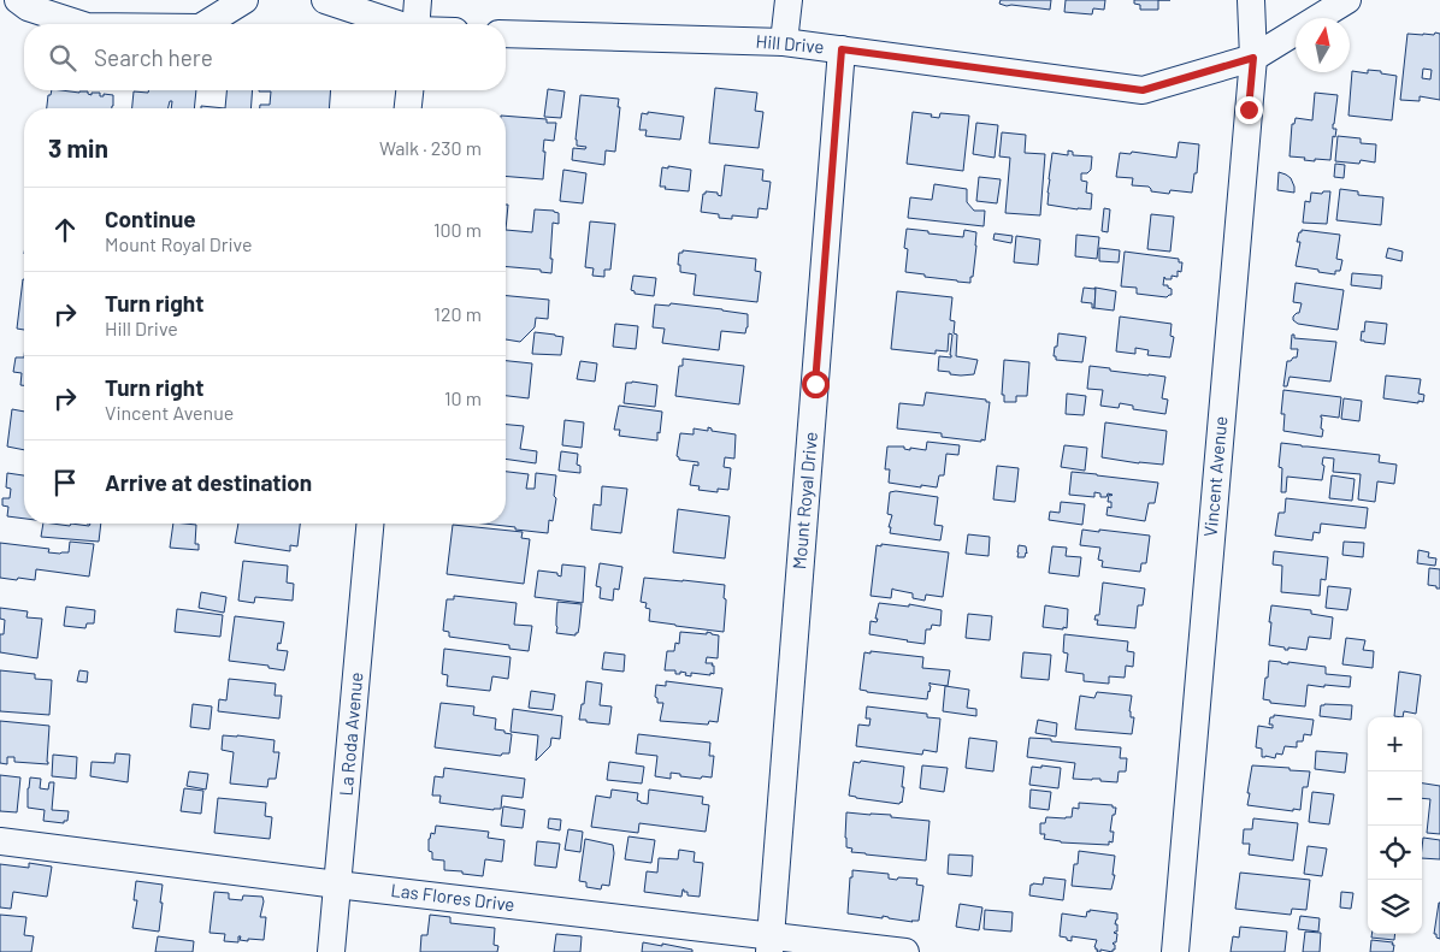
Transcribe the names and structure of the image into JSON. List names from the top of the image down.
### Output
{
  "streets": {
    "street": [
      "Hill Drive",
      "Vincent Avenue",
      "Mount Royal Drive",
      "La Roda Avenue",
      "Las Flores Drive"
    ]
  },
  "crossings": [
    ["Hill Drive", "Vincent Avenue"],
    ["Hill Drive", "Mount Royal Drive"],
    ["Mount Royal Drive", "Las Flores Drive"],
    ["La Roda Avenue", "Las Flores Drive"]
  ],
  "north": "top",
  "page": {
    "search": "Search here",
    "heading": ["3 min", "Walk · 230 m"],
    "list": [
      ["Continue", "Mount Royal Drive", "100 m"],
      ["Turn right", "Hill Drive", "120 m"],
      ["Turn right", "Vincent Avenue", "10 m"],
      "Arrive at destination"
    ],
    "map_buttons": ["+", "−"]
  }
}
